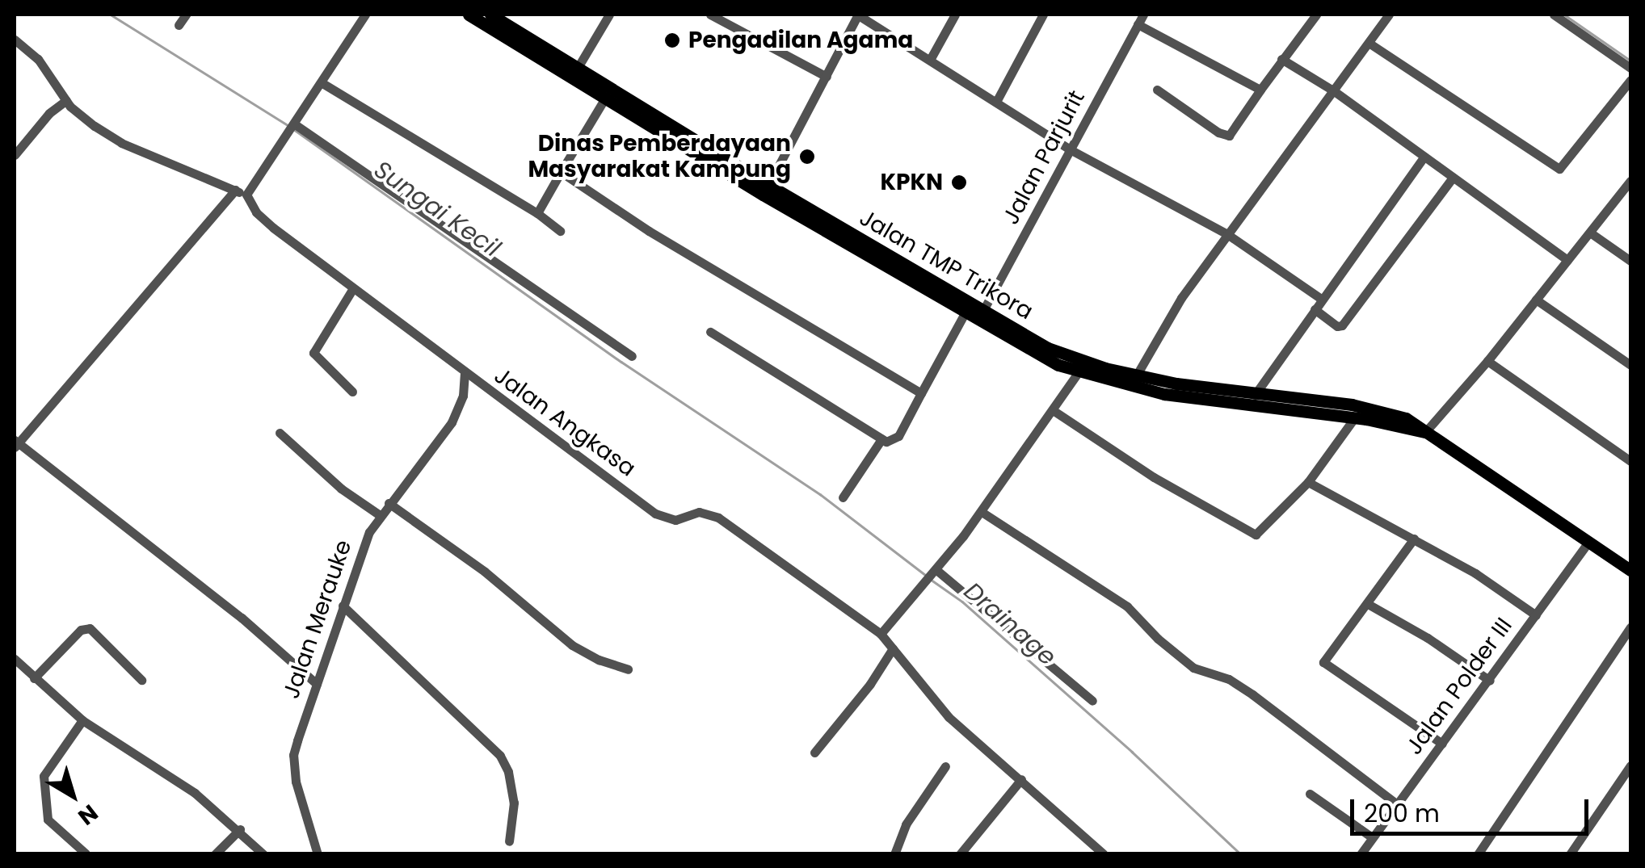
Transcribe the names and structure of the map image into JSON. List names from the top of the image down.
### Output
{
  "streets": {
    "highway": ["Jalan TMP Trikora"],
    "street": [
      "Jalan Parjurit",
      "Jalan Angkasa",
      "Jalan Merauke",
      "Jalan Polder III"
    ]
  },
  "crossings": [
    ["Jalan Parjurit", "Jalan TMP Trikora"],
    ["Jalan TMP Trikora", "Jalan Polder III"],
    ["Jalan Angkasa", "Jalan Merauke"]
  ],
  "water": ["Sungai Kecil", "Drainage"],
  "places": ["Pengadilan Agama", "Dinas Pemberdayaan Masyarakat Kampung", "KPKN"],
  "scale_bar": "200 m",
  "north": "bottom right"
}
